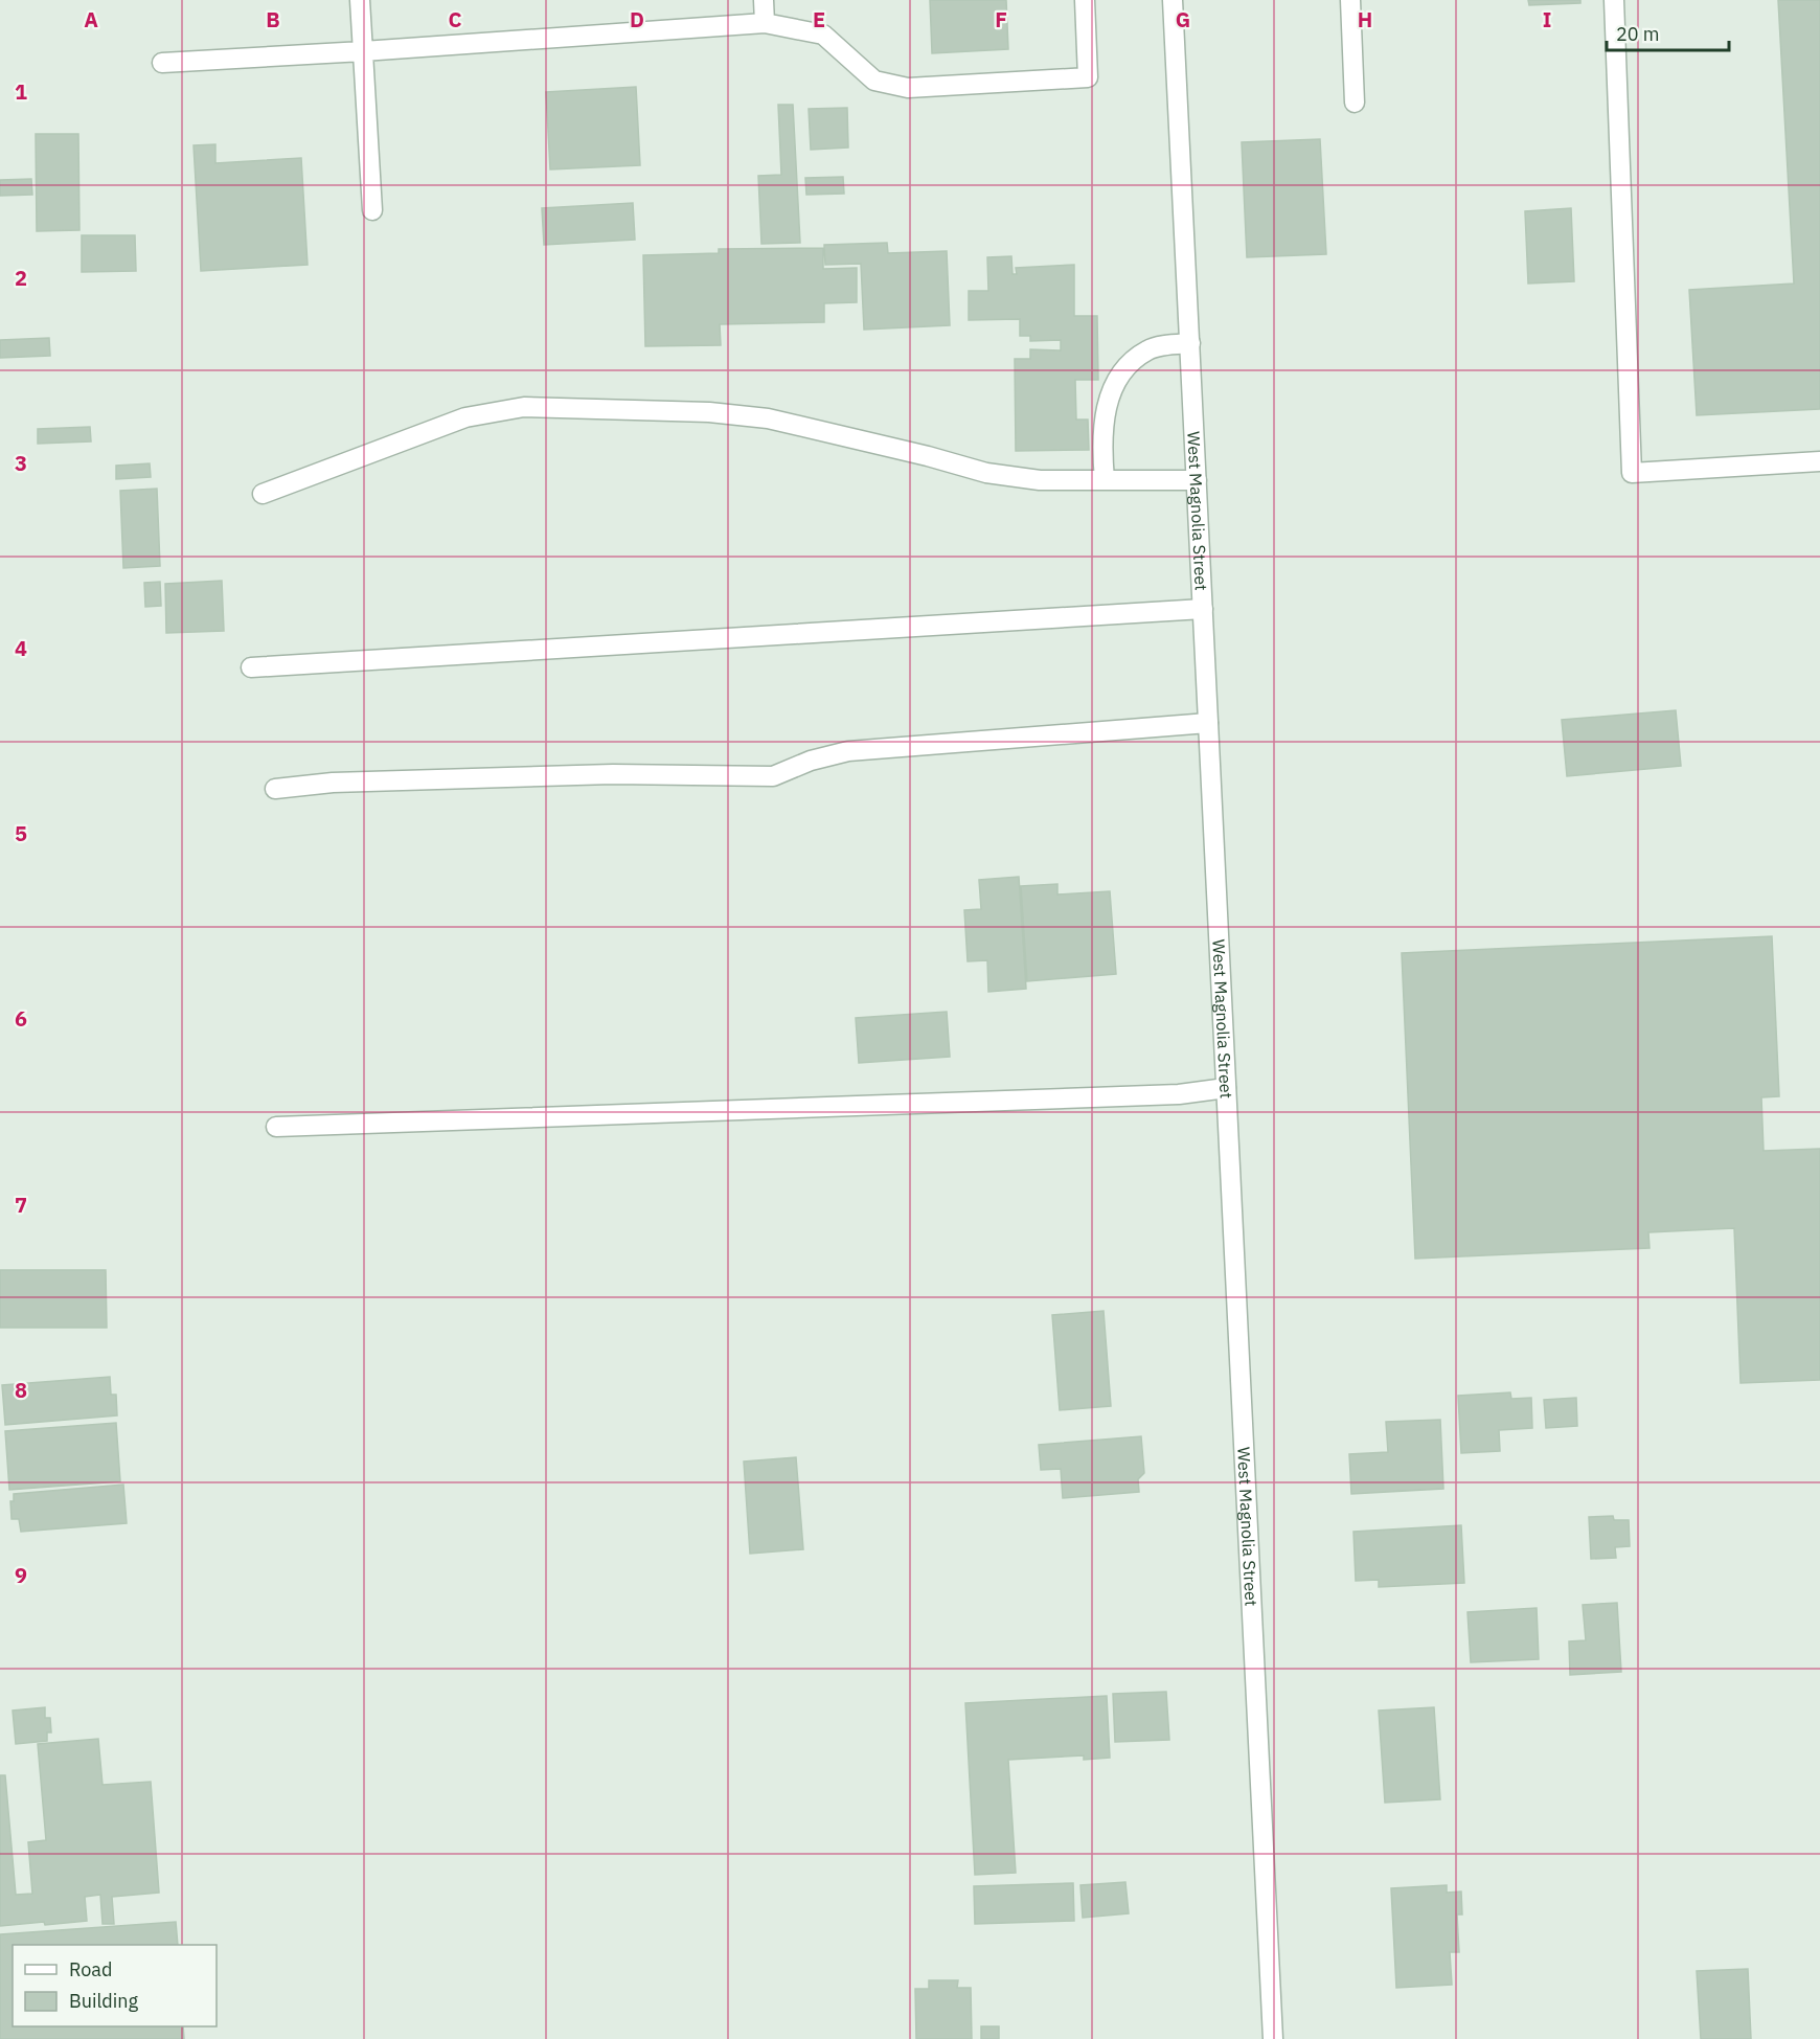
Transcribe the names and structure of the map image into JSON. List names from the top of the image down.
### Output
{
  "streets": {
    "street": ["West Magnolia Street"]
  },
  "legend": ["Road", "Building"],
  "scale_bar": "20 m",
  "grid": {
    "columns": [
      "A",
      "B",
      "C",
      "D",
      "E",
      "F",
      "G",
      "H",
      "I"
    ],
    "rows": [
      "1",
      "2",
      "3",
      "4",
      "5",
      "6",
      "7",
      "8",
      "9"
    ]
  }
}
